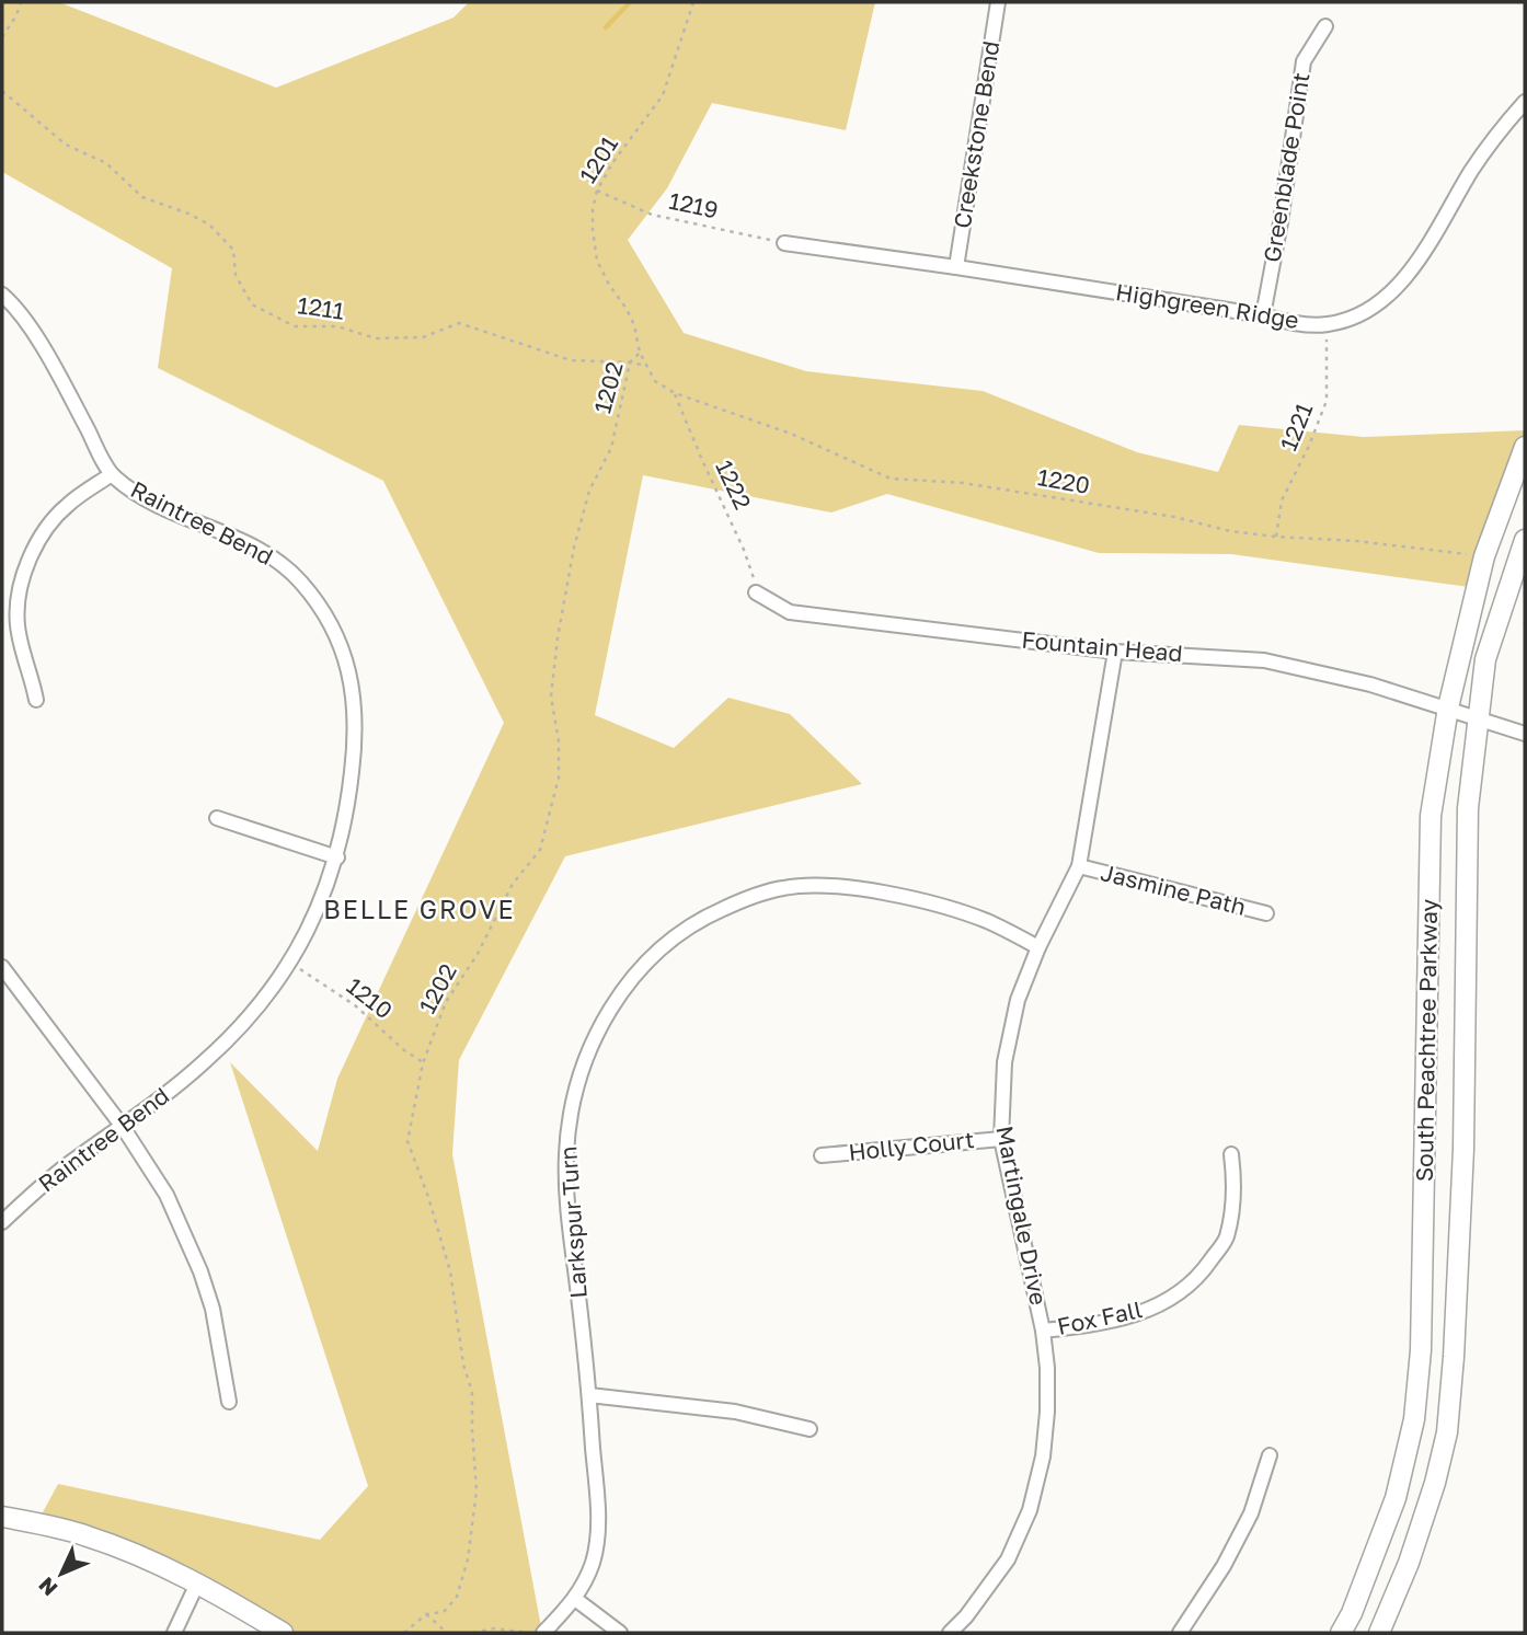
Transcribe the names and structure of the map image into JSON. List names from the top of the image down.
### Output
{
  "streets": {
    "main road": ["South Peachtree Parkway"],
    "street": [
      "Creekstone Bend",
      "Greenblade Point",
      "Highgreen Ridge",
      "Raintree Bend",
      "Fountain Head",
      "Jasmine Path",
      "Holly Court",
      "Martingale Drive",
      "Larkspur Turn",
      "Fox Fall"
    ],
    "path": [
      "1201",
      "1219",
      "1211",
      "1202",
      "1221",
      "1220",
      "1222",
      "1210"
    ]
  },
  "crossings": [
    ["Creekstone Bend", "Highgreen Ridge"],
    ["1201", "1219"],
    ["1201", "1211"],
    ["1201", "1202"],
    ["1201", "1220"],
    ["Greenblade Point", "Highgreen Ridge"],
    ["1219", "Highgreen Ridge"],
    ["Highgreen Ridge", "1221"],
    ["1211", "1202"],
    ["1202", "1210"],
    ["1221", "1220"],
    ["1220", "1222"],
    ["1220", "South Peachtree Parkway"],
    ["1222", "Fountain Head"],
    ["Raintree Bend", "1210"],
    ["Fountain Head", "South Peachtree Parkway"],
    ["Fountain Head", "Martingale Drive"],
    ["Jasmine Path", "Martingale Drive"],
    ["Holly Court", "Martingale Drive"],
    ["Martingale Drive", "Larkspur Turn"],
    ["Martingale Drive", "Fox Fall"]
  ],
  "districts": ["BELLE GROVE"],
  "north": "bottom left"
}
